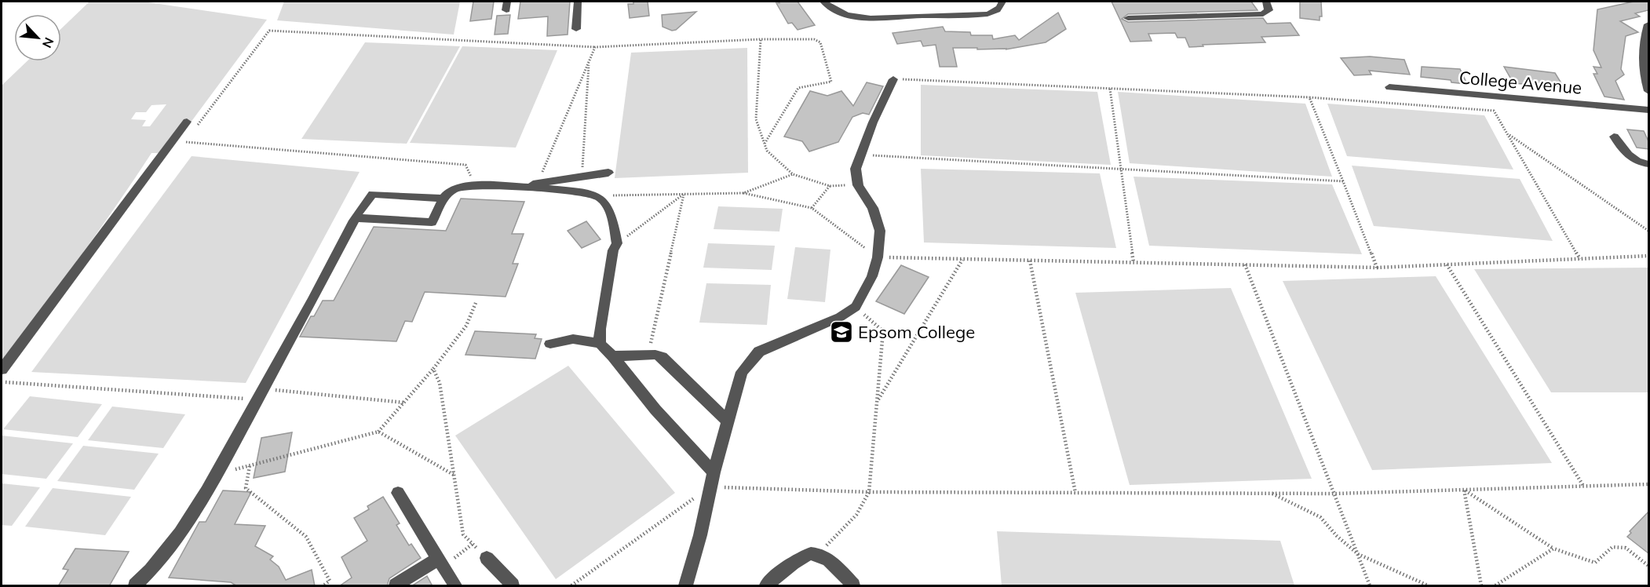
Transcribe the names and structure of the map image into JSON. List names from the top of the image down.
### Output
{
  "streets": {
    "street": ["College Avenue"]
  },
  "places": {
    "school or university": ["Epsom College"]
  },
  "north": "bottom right"
}
